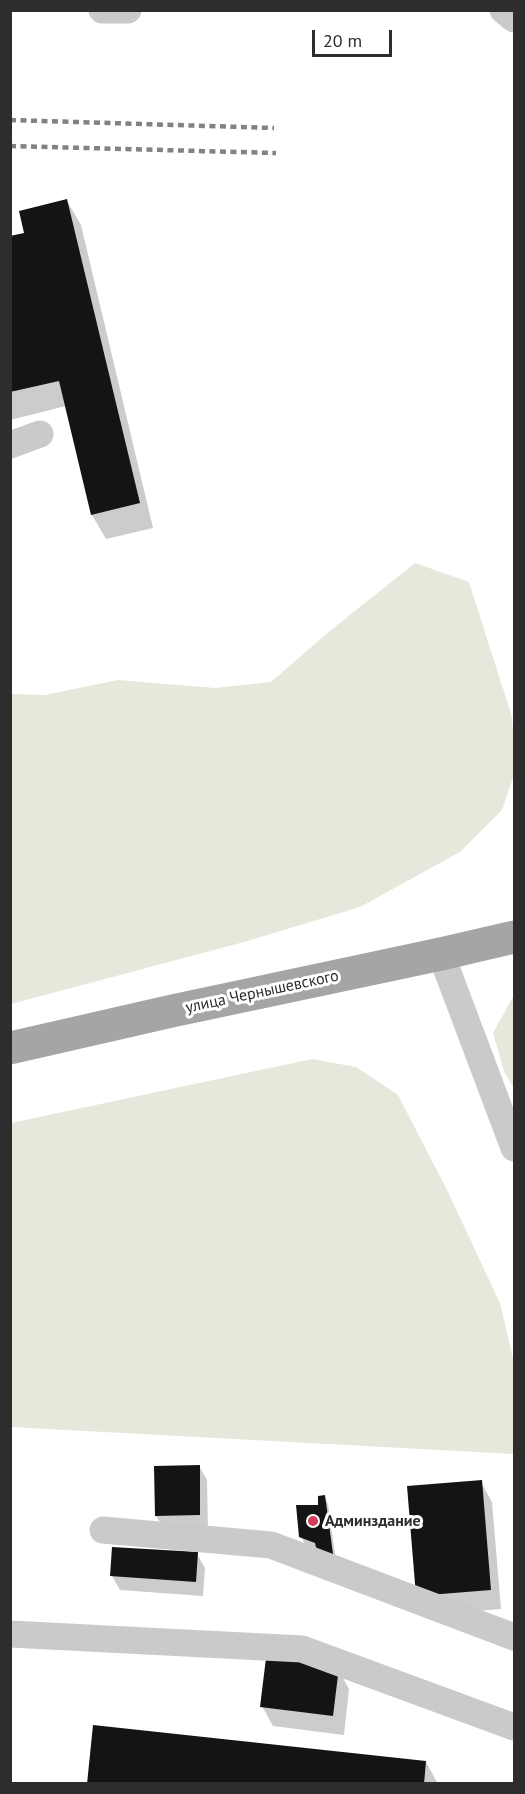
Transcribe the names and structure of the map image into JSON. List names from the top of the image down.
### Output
{
  "streets": {
    "main road": ["улица Чернышевского"]
  },
  "places": ["Админздание"],
  "scale_bar": "20 m"
}
